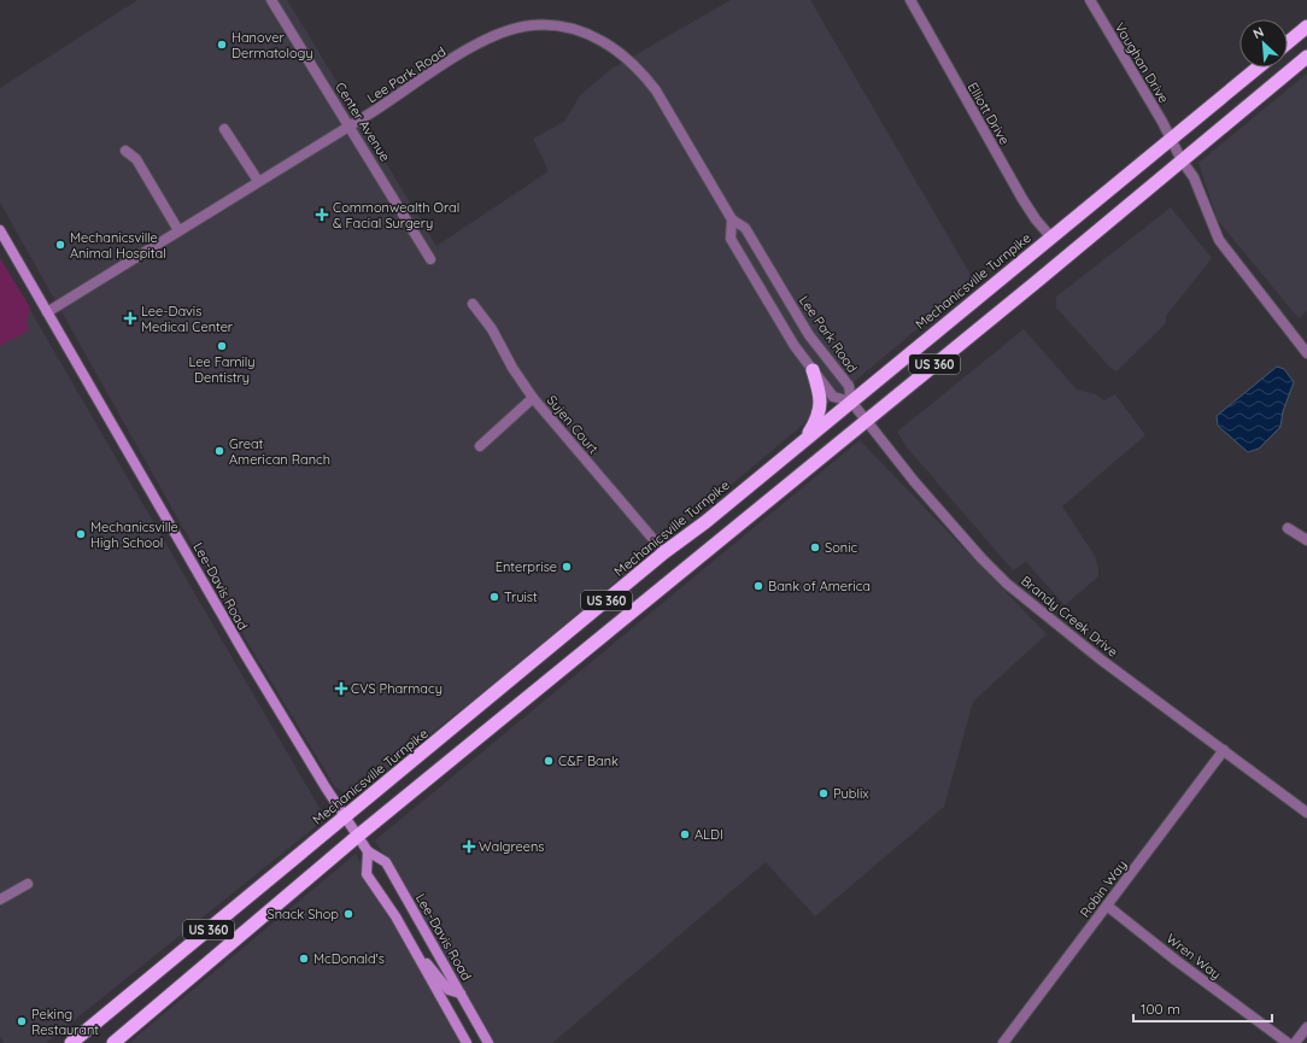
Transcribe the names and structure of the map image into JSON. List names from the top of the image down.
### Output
{
  "streets": {
    "highway": ["Mechanicsville Turnpike", "US 360"],
    "main road": ["Lee-Davis Road"],
    "street": [
      "Vaughan Drive",
      "Lee Park Road",
      "Elliott Drive",
      "Center Avenue",
      "Sujen Court",
      "Brandy Creek Drive",
      "Robin Way",
      "Wren Way"
    ]
  },
  "crossings": [
    ["Vaughan Drive", "Mechanicsville Turnpike"],
    ["Vaughan Drive", "US 360"],
    ["Lee Park Road", "Center Avenue"],
    ["Lee Park Road", "Mechanicsville Turnpike"],
    ["Lee Park Road", "Lee-Davis Road"],
    ["Lee Park Road", "Brandy Creek Drive"],
    ["Elliott Drive", "Mechanicsville Turnpike"],
    ["Mechanicsville Turnpike", "Sujen Court"],
    ["Mechanicsville Turnpike", "Lee-Davis Road"],
    ["Mechanicsville Turnpike", "Brandy Creek Drive"],
    ["US 360", "Lee-Davis Road"],
    ["US 360", "Brandy Creek Drive"],
    ["Brandy Creek Drive", "Robin Way"],
    ["Robin Way", "Wren Way"]
  ],
  "places": {
    "other": [
      "Hanover Dermatology",
      "Mechanicsville Animal Hospital",
      "Lee Family Dentistry",
      "Great American Ranch",
      "Mechanicsville High School",
      "Sonic",
      "Enterprise",
      "Bank of America",
      "Truist",
      "C&F Bank",
      "Publix",
      "ALDI",
      "Snack Shop",
      "McDonald's",
      "Peking Restaurant"
    ],
    "health": [
      "Commonwealth Oral & Facial Surgery",
      "Lee-Davis Medical Center",
      "CVS Pharmacy",
      "Walgreens"
    ]
  },
  "scale_bar": "100 m",
  "north": "top left"
}
